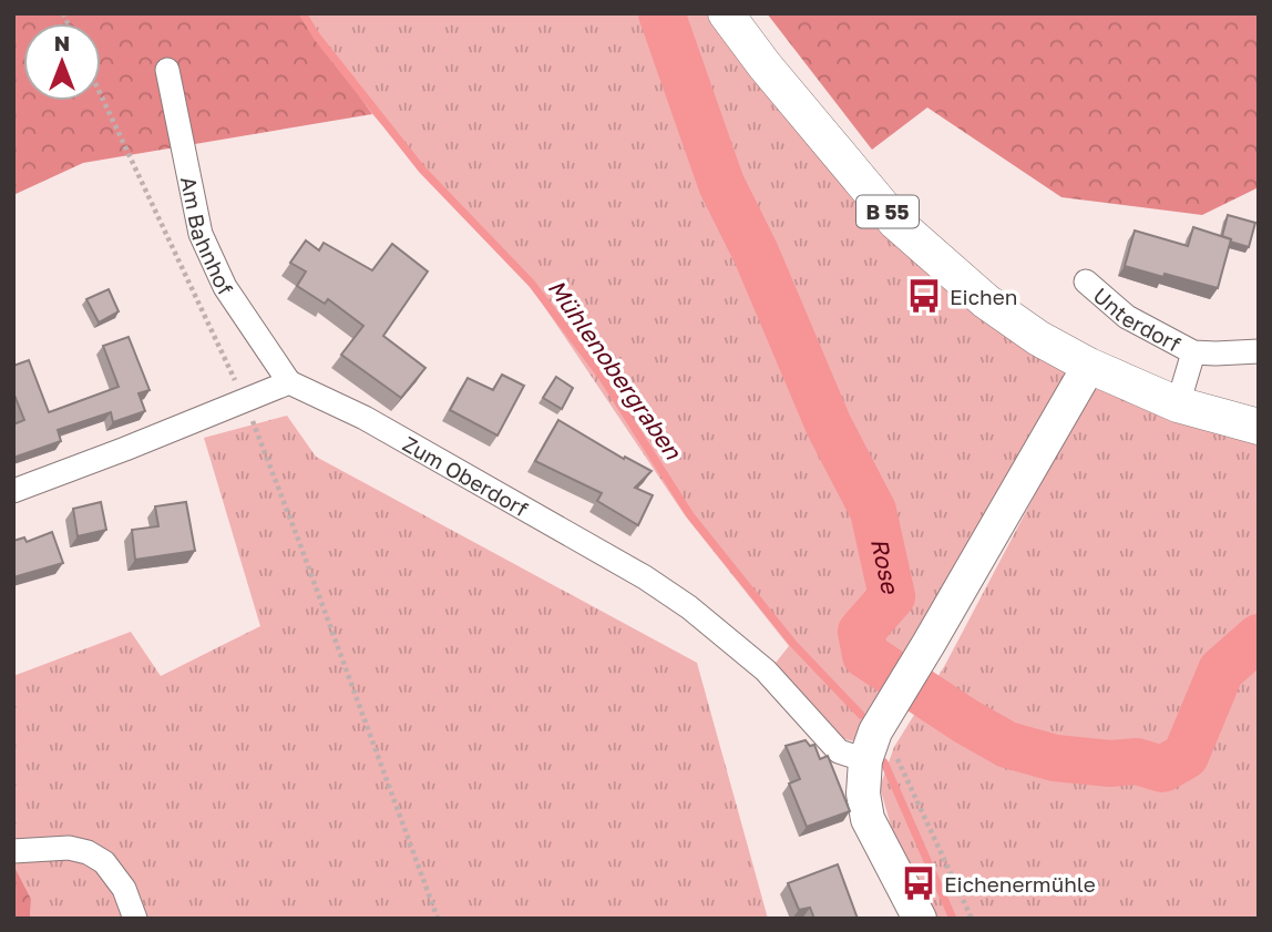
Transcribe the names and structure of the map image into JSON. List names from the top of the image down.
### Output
{
  "streets": {
    "main road": ["B 55"],
    "street": ["Am Bahnhof", "Unterdorf", "Zum Oberdorf"]
  },
  "crossings": [
    ["B 55", "Unterdorf"],
    ["Am Bahnhof", "Zum Oberdorf"]
  ],
  "water": ["Mühlenobergraben", "Rose"],
  "places": {
    "bus stop": ["Eichen", "Eichenermühle"]
  },
  "north": "top"
}
